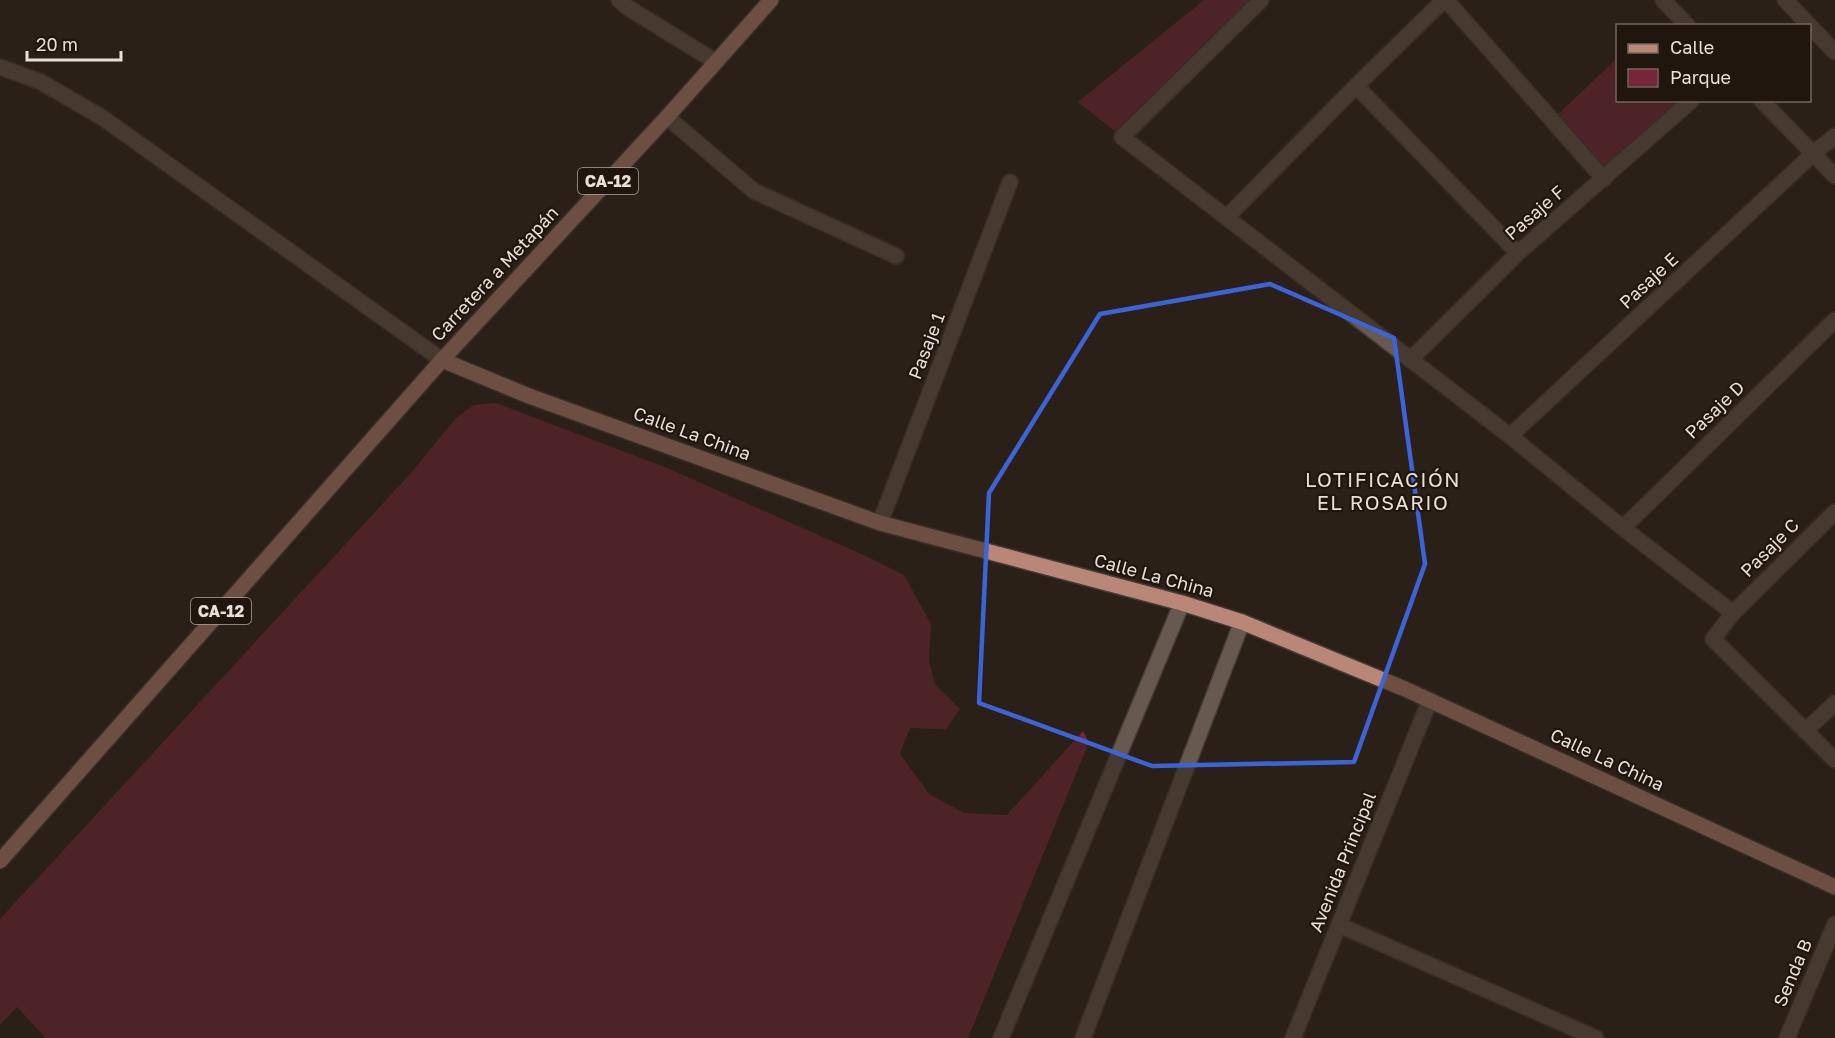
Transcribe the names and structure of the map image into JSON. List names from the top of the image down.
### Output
{
  "streets": {
    "main road": ["CA-12", "Carretera a Metapán", "Calle La China"],
    "street": [
      "Pasaje F",
      "Pasaje E",
      "Pasaje 1",
      "Pasaje D",
      "Pasaje C",
      "Avenida Principal",
      "Senda B"
    ]
  },
  "crossings": [
    ["CA-12", "Carretera a Metapán"],
    ["CA-12", "Calle La China"],
    ["Carretera a Metapán", "Calle La China"],
    ["Pasaje 1", "Calle La China"],
    ["Calle La China", "Avenida Principal"]
  ],
  "districts": ["LOTIFICACIÓN EL ROSARIO"],
  "legend": ["Calle", "Parque"],
  "scale_bar": "20 m"
}
